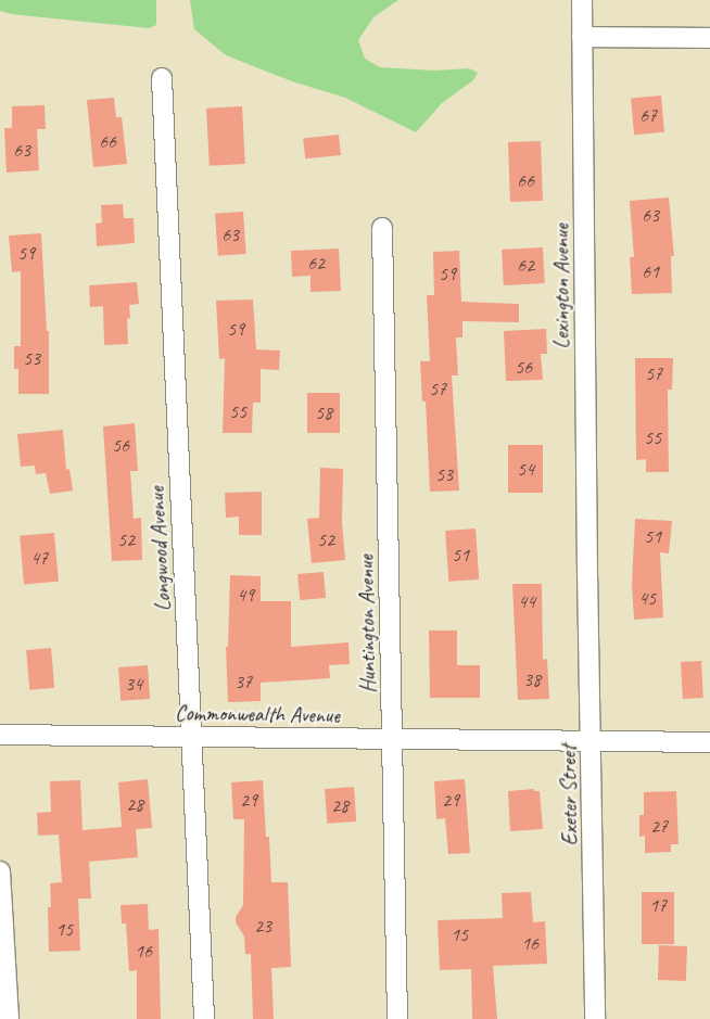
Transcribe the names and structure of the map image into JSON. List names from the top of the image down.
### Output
{
  "streets": {
    "street": [
      "Lexington Avenue",
      "Longwood Avenue",
      "Huntington Avenue",
      "Commonwealth Avenue",
      "Exeter Street"
    ]
  },
  "crossings": [
    ["Lexington Avenue", "Exeter Street"],
    ["Longwood Avenue", "Commonwealth Avenue"],
    ["Huntington Avenue", "Commonwealth Avenue"],
    ["Commonwealth Avenue", "Exeter Street"]
  ],
  "house_numbers": [
    "67",
    "66",
    "63",
    "66",
    "63",
    "63",
    "59",
    "62",
    "62",
    "61",
    "59",
    "59",
    "53",
    "56",
    "57",
    "57",
    "55",
    "58",
    "55",
    "56",
    "54",
    "53",
    "51",
    "52",
    "52",
    "51",
    "47",
    "49",
    "45",
    "44",
    "38",
    "37",
    "34",
    "29",
    "29",
    "28",
    "28",
    "27",
    "17",
    "23",
    "15",
    "15",
    "16",
    "16"
  ]
}
